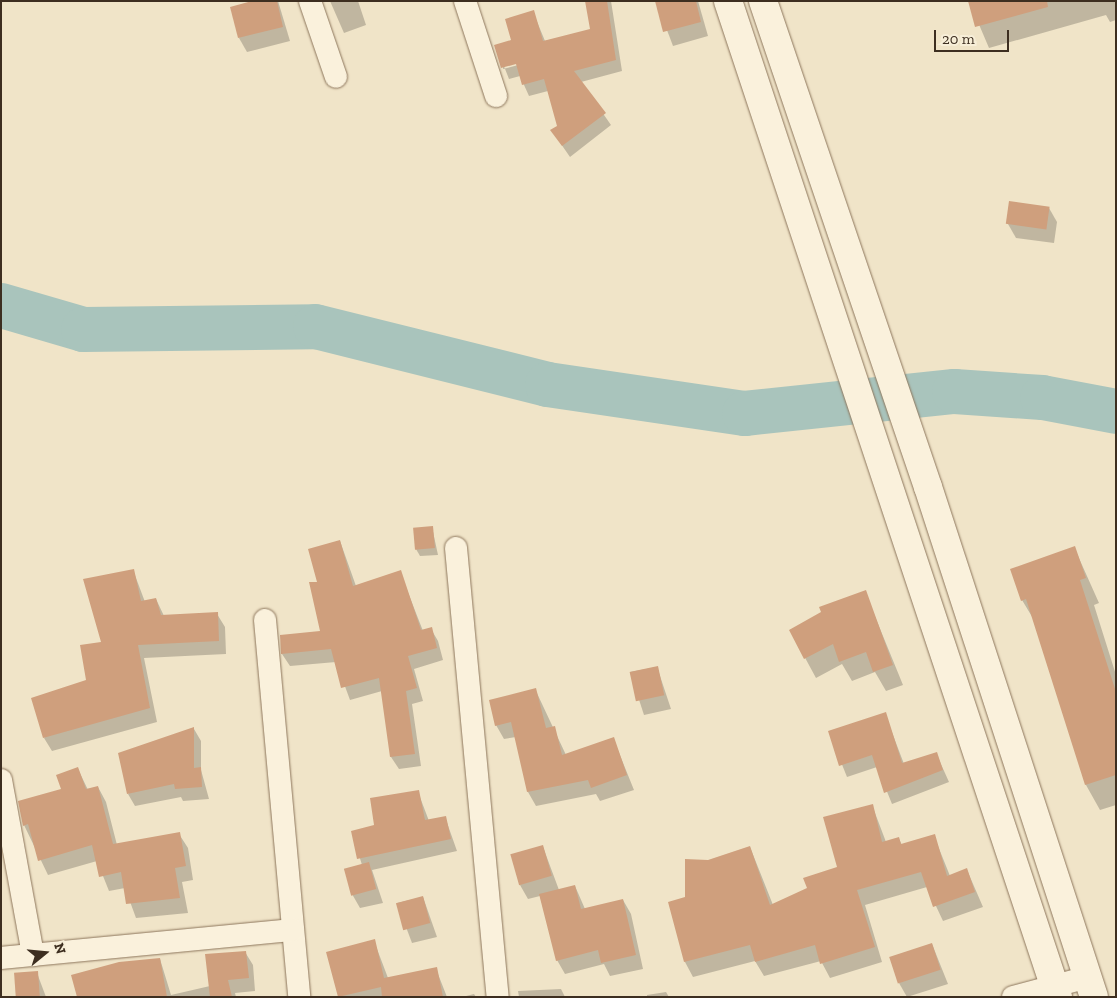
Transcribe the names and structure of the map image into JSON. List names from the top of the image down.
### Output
{
  "scale_bar": "20 m",
  "north": "right"
}
